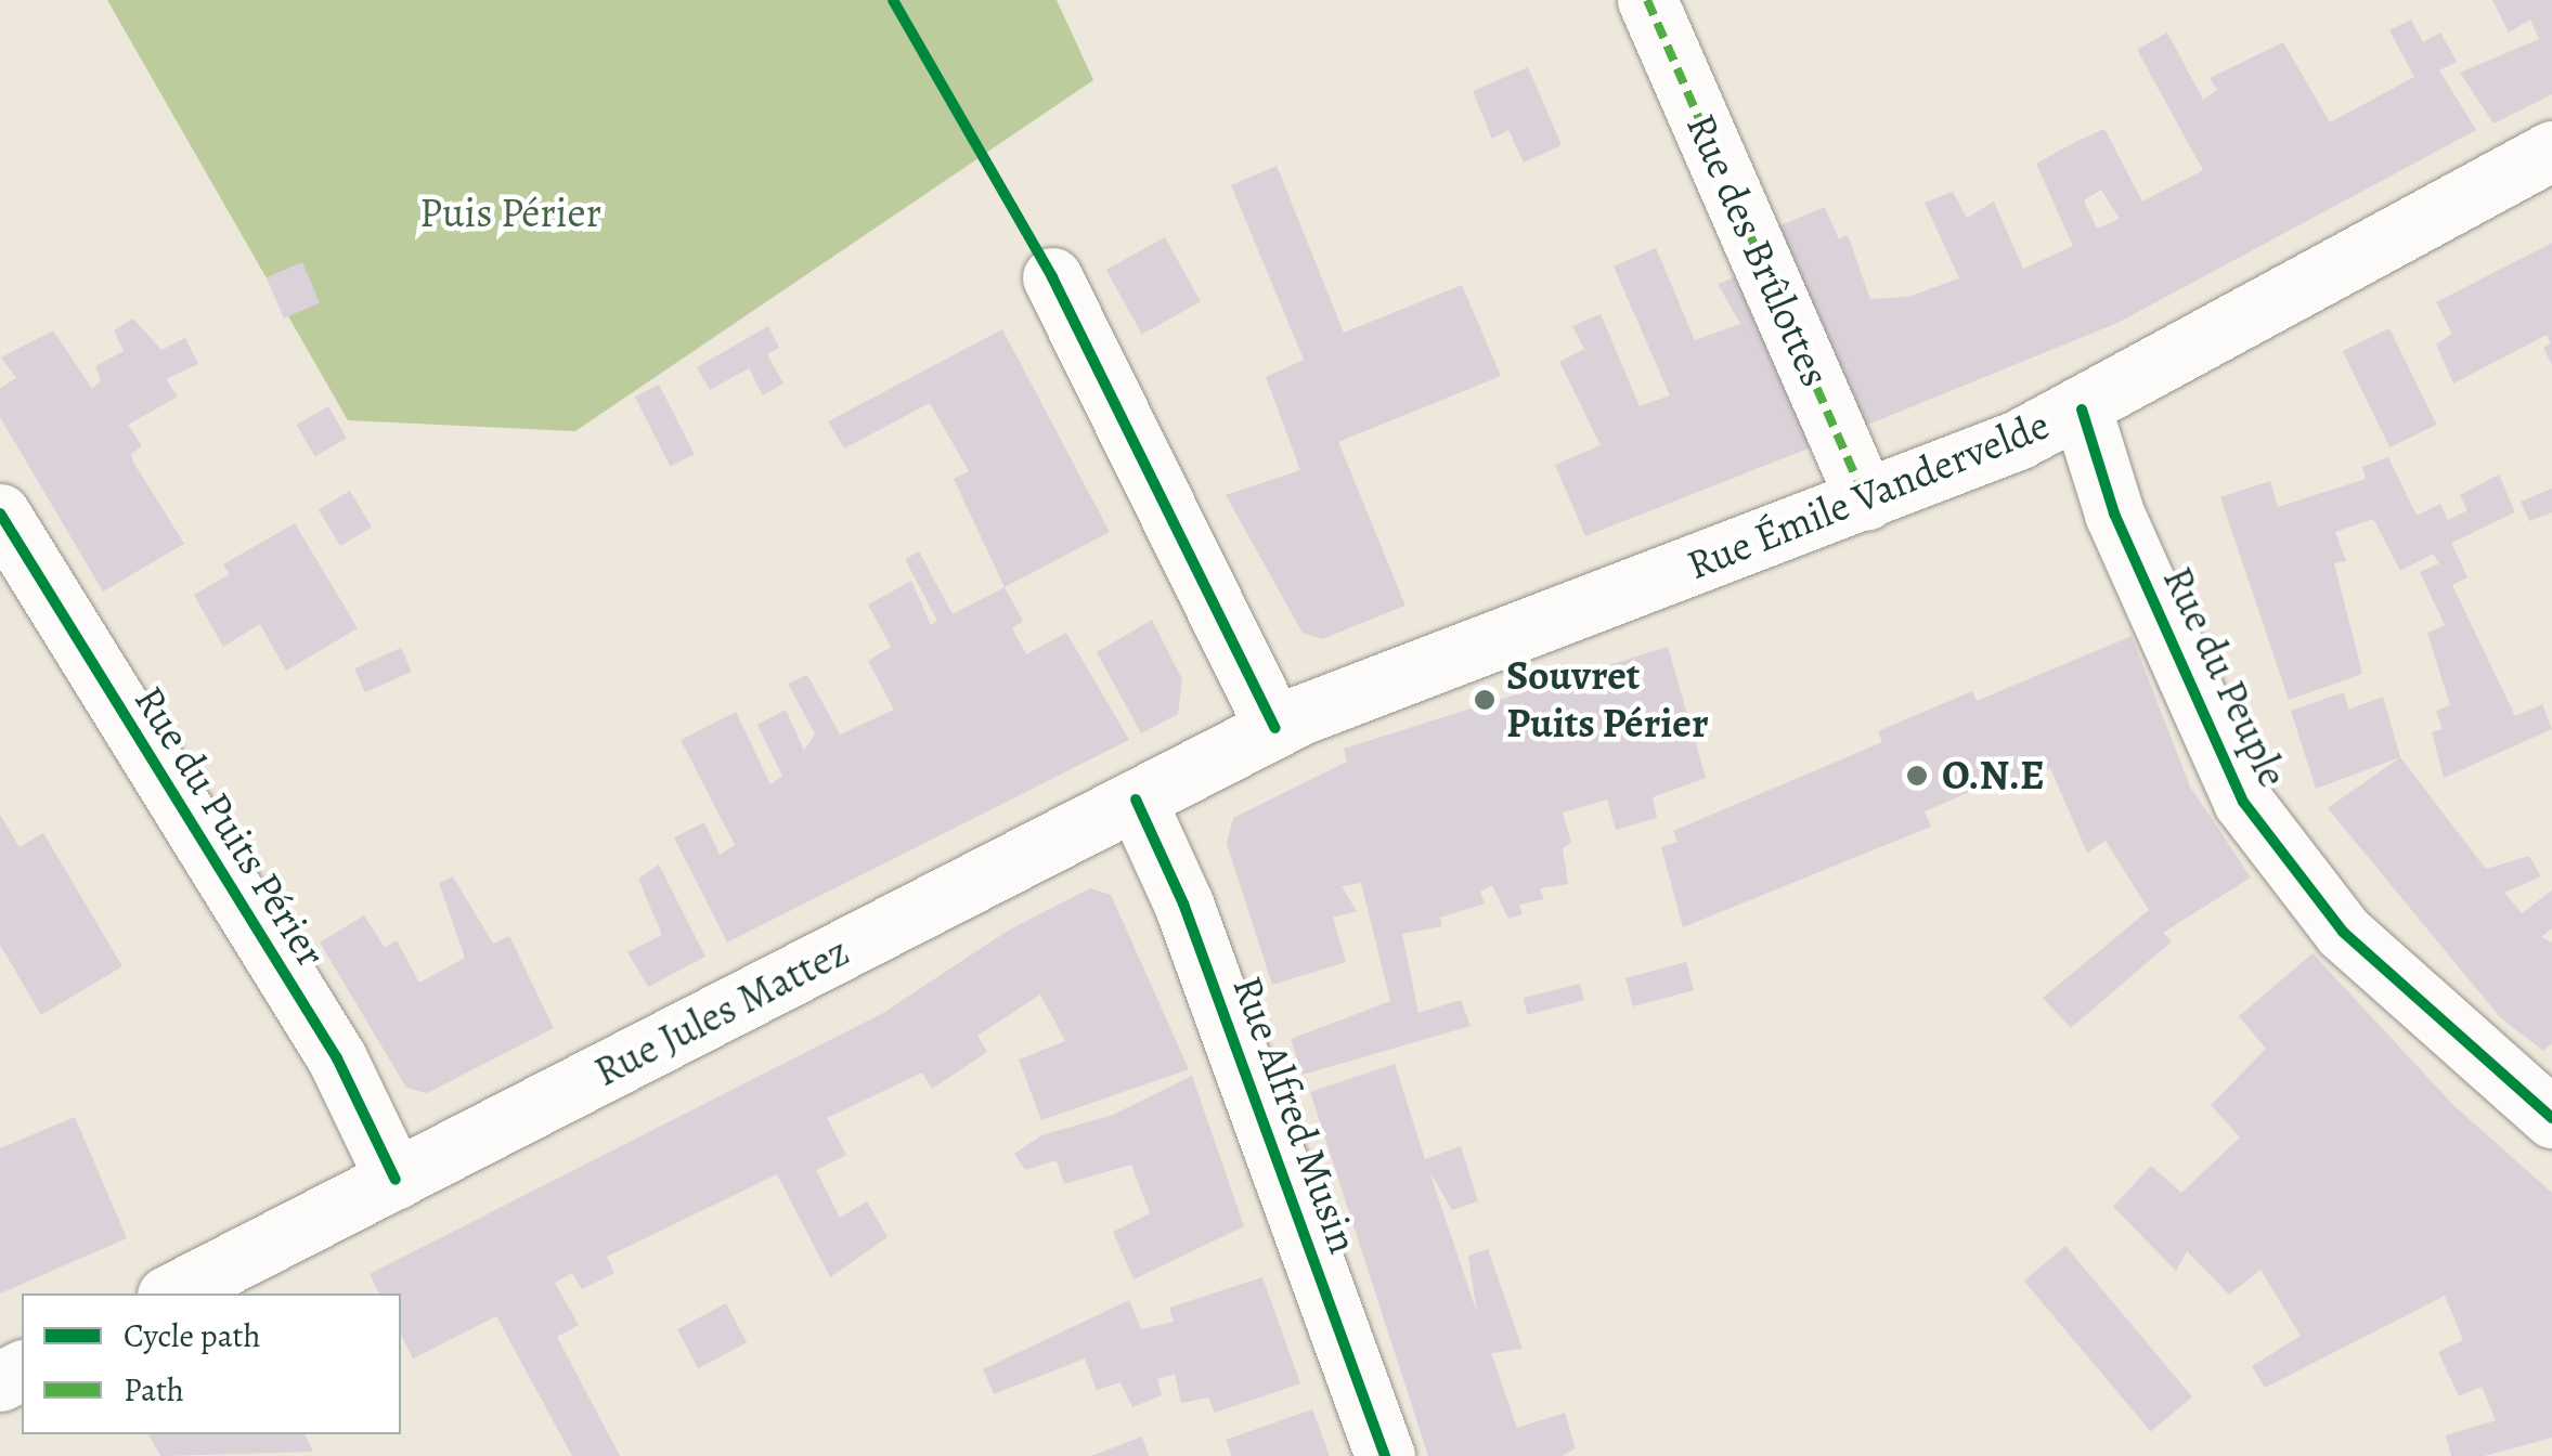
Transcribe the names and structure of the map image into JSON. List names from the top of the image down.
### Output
{
  "streets": {
    "street": [
      "Rue des Brûlottes",
      "Rue Émile Vandervelde",
      "Rue du Peuple",
      "Rue du Puits Périer",
      "Rue Jules Mattez",
      "Rue Alfred Musin"
    ]
  },
  "crossings": [
    ["Rue des Brûlottes", "Rue Émile Vandervelde"],
    ["Rue Émile Vandervelde", "Rue du Peuple"],
    ["Rue Émile Vandervelde", "Rue Jules Mattez"],
    ["Rue du Puits Périer", "Rue Jules Mattez"],
    ["Rue Jules Mattez", "Rue Alfred Musin"]
  ],
  "parks": ["Puis Périer"],
  "places": ["Souvret Puits Périer", "O.N.E"],
  "legend": ["Cycle path", "Path"]
}
